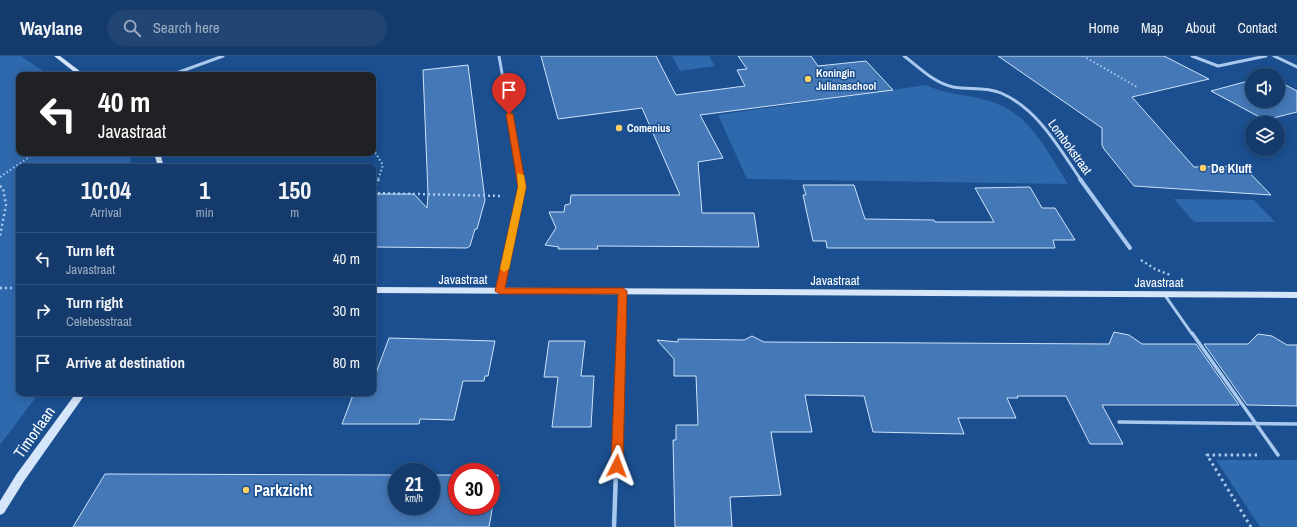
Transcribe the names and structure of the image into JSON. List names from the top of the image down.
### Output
{
  "streets": {
    "street": ["Lombokstraat", "Javastraat", "Timorlaan"]
  },
  "places": [
    "Koningin Julianaschool",
    "Comenius",
    "De Kluft",
    "Parkzicht"
  ],
  "page": {
    "header": "Waylane",
    "search": "Search here",
    "nav": [
      "Home",
      "Map",
      "About",
      "Contact"
    ],
    "turn": ["40 m", "Javastraat"],
    "eta": [
      "10:04",
      "Arrival",
      "1",
      "min",
      "150",
      "m"
    ],
    "list": [
      {
        "name": "Turn left",
        "note": "Javastraat",
        "value": "40 m"
      },
      {
        "name": "Turn right",
        "note": "Celebesstraat",
        "value": "30 m"
      },
      {
        "name": "Arrive at destination",
        "value": "80 m"
      }
    ],
    "speed": "21 km/h",
    "limit": "30"
  }
}
